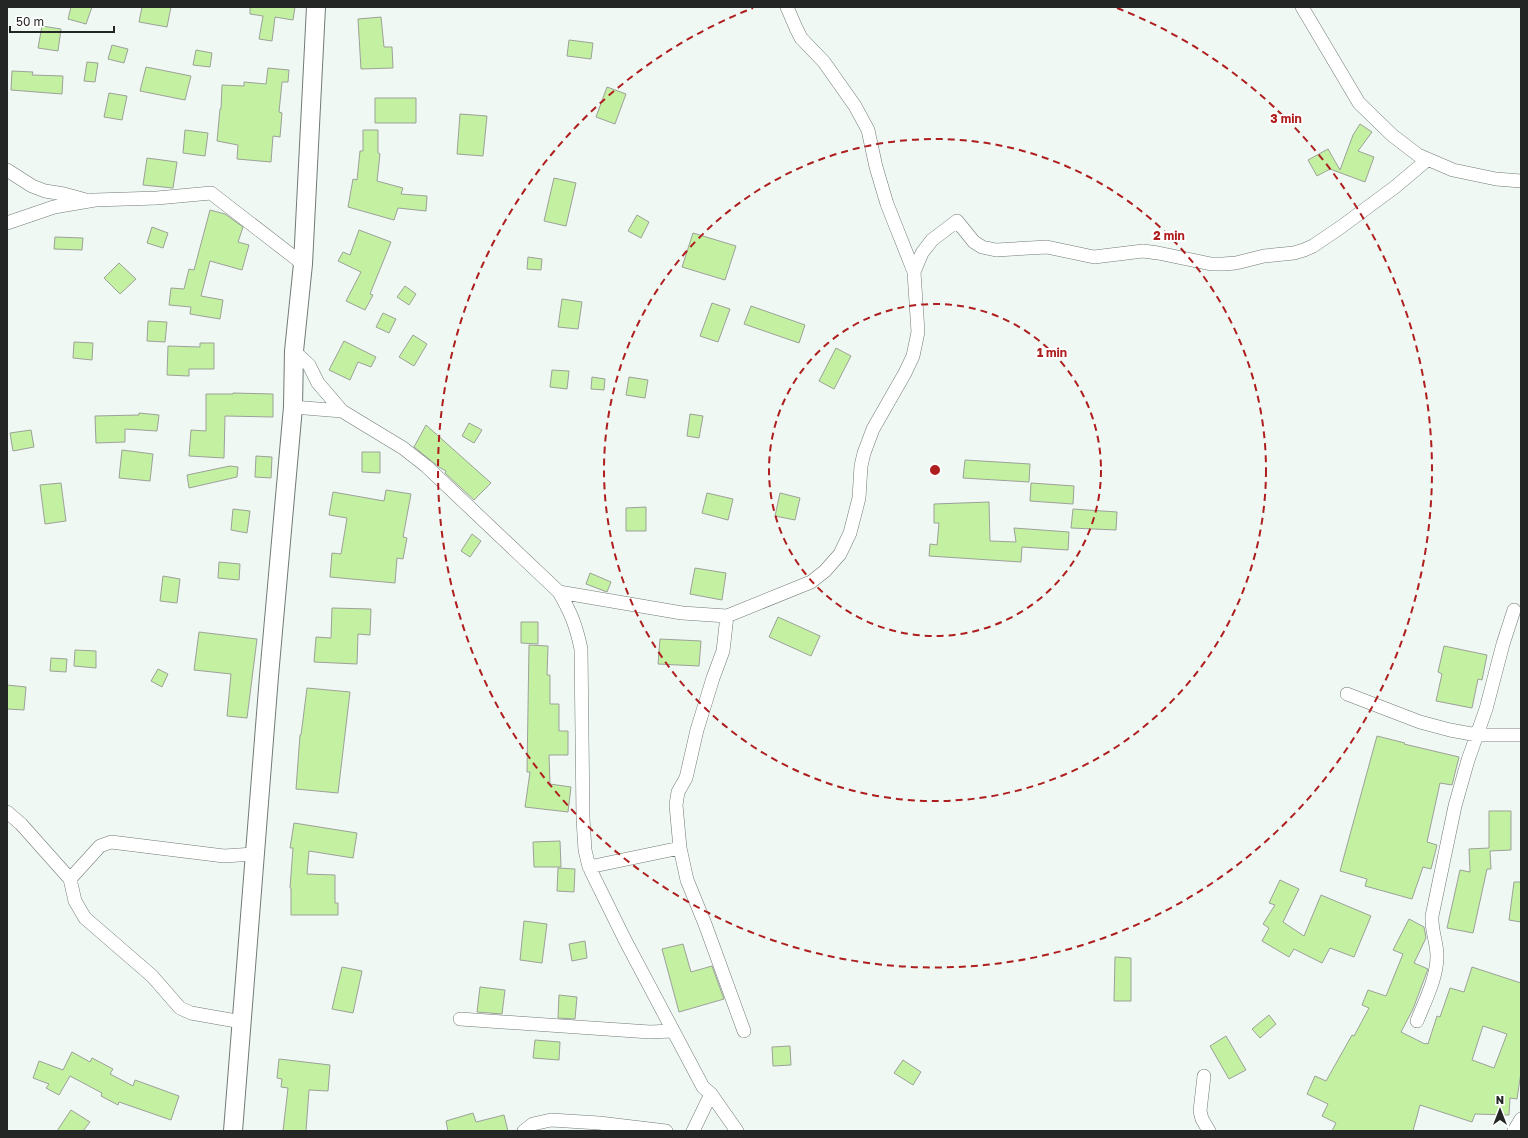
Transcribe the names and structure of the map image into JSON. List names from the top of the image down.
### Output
{
  "scale_bar": "50 m",
  "north": "top",
  "rings": ["3 min", "2 min", "1 min"]
}
